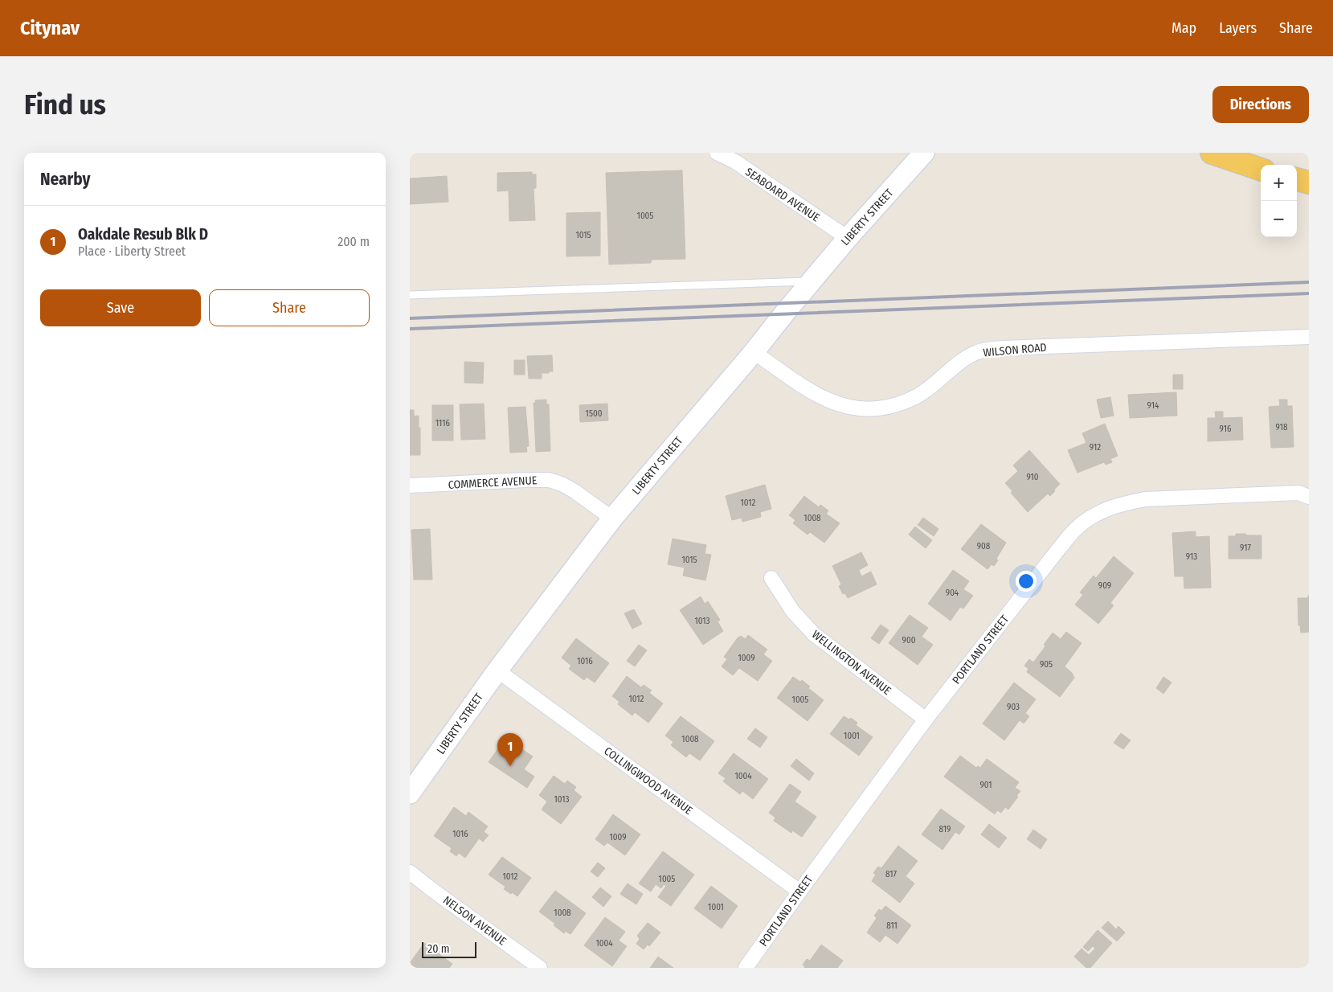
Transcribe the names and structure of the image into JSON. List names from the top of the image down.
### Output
{
  "streets": {
    "main road": ["LIBERTY STREET"],
    "street": [
      "SEABOARD AVENUE",
      "WILSON ROAD",
      "COMMERCE AVENUE",
      "PORTLAND STREET",
      "WELLINGTON AVENUE",
      "COLLINGWOOD AVENUE",
      "NELSON AVENUE"
    ]
  },
  "crossings": [
    ["SEABOARD AVENUE", "LIBERTY STREET"],
    ["LIBERTY STREET", "WILSON ROAD"],
    ["LIBERTY STREET", "COMMERCE AVENUE"],
    ["LIBERTY STREET", "COLLINGWOOD AVENUE"],
    ["PORTLAND STREET", "WELLINGTON AVENUE"],
    ["PORTLAND STREET", "COLLINGWOOD AVENUE"]
  ],
  "house_numbers": [
    "1005",
    "1015",
    "914",
    "1500",
    "1116",
    "918",
    "916",
    "912",
    "910",
    "1012",
    "1008",
    "908",
    "917",
    "913",
    "1015",
    "909",
    "904",
    "1013",
    "900",
    "1009",
    "1016",
    "905",
    "1012",
    "1005",
    "903",
    "1001",
    "1008",
    "1004",
    "901",
    "1013",
    "819",
    "1016",
    "1009",
    "817",
    "1012",
    "1005",
    "1001",
    "1008",
    "811",
    "1004"
  ],
  "scale_bar": "20 m",
  "page": {
    "header": "Citynav",
    "nav": ["Map", "Layers", "Share"],
    "buttons": [
      "Directions",
      ["Save", "Share"]
    ],
    "title": "Find us",
    "heading": "Nearby",
    "map_buttons": ["+", "−"],
    "list": [
      {
        "mark": "1",
        "name": "Oakdale Resub Blk D",
        "note": "Place · Liberty Street",
        "value": "200 m"
      }
    ],
    "pins": "1",
    "scale": "20 m"
  }
}
